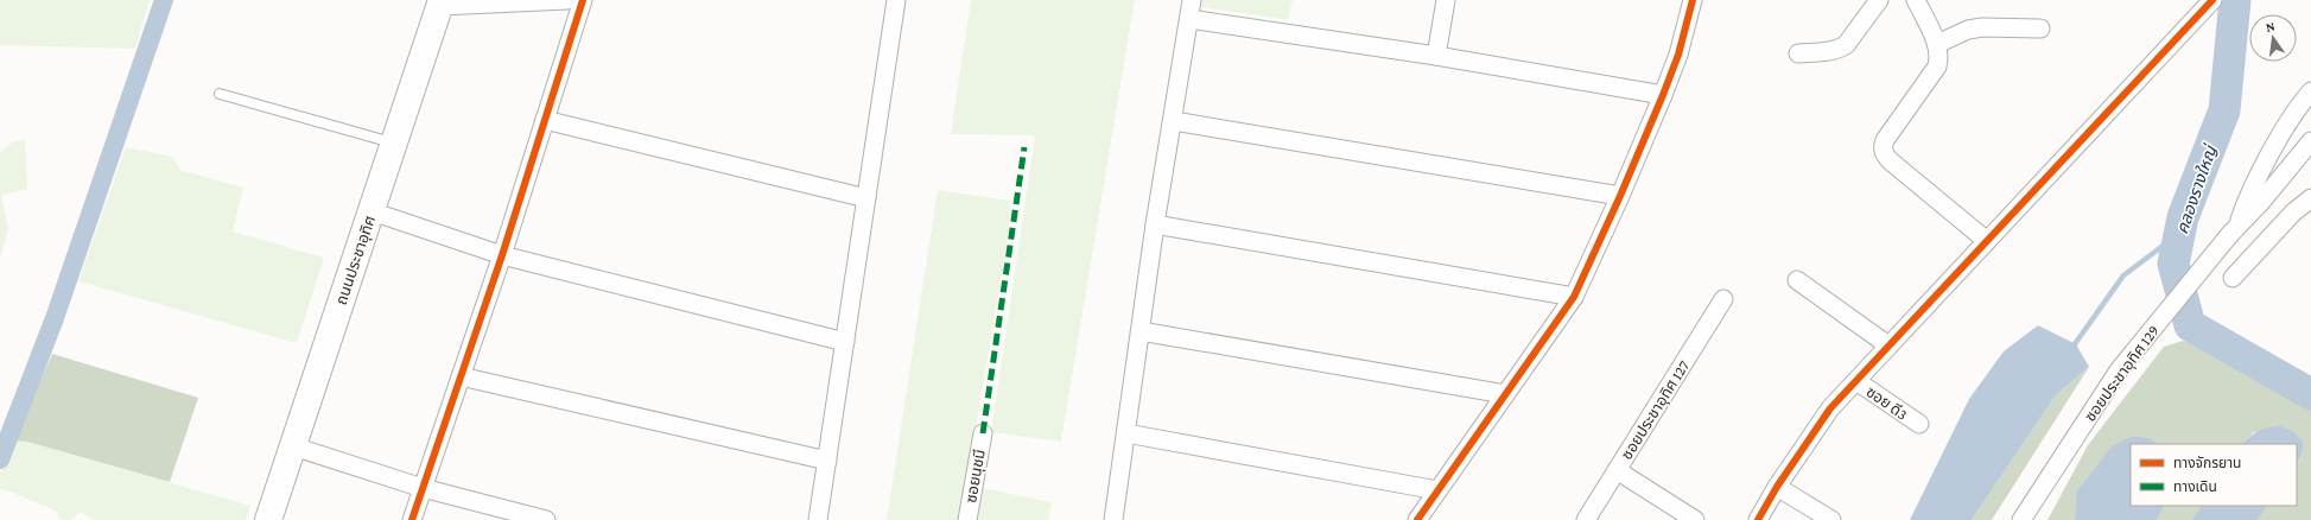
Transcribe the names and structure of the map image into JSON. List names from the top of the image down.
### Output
{
  "streets": {
    "main road": ["ถนนประชาอุทิศ"],
    "street": [
      "ซอยประชาอุทิศ 129",
      "ซอย ดี3",
      "ซอยประชาอุทิศ 127",
      "ซอยนุชมี"
    ]
  },
  "water": ["คลองรางใหญ่"],
  "legend": ["ทางจักรยาน", "ทางเดิน"],
  "north": "top"
}
